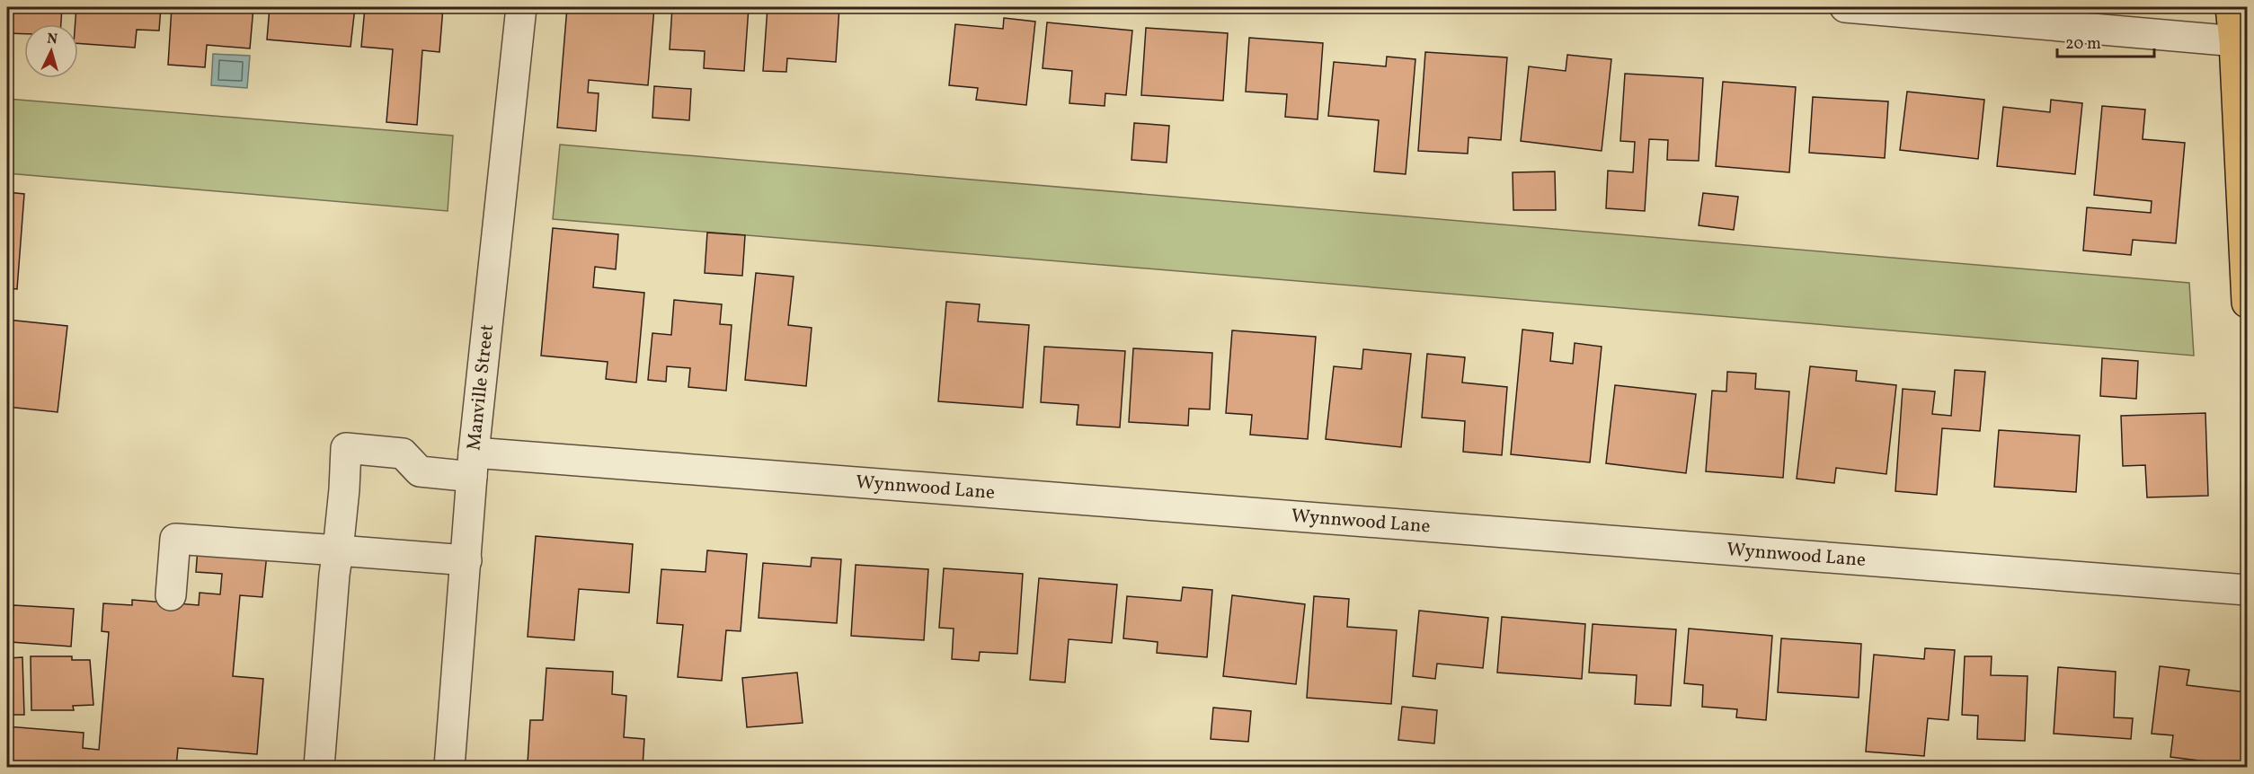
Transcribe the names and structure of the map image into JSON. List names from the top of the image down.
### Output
{
  "streets": {
    "street": ["Manville Street", "Wynnwood Lane"]
  },
  "crossings": [
    ["Manville Street", "Wynnwood Lane"]
  ],
  "scale_bar": "20 m",
  "north": "top"
}
